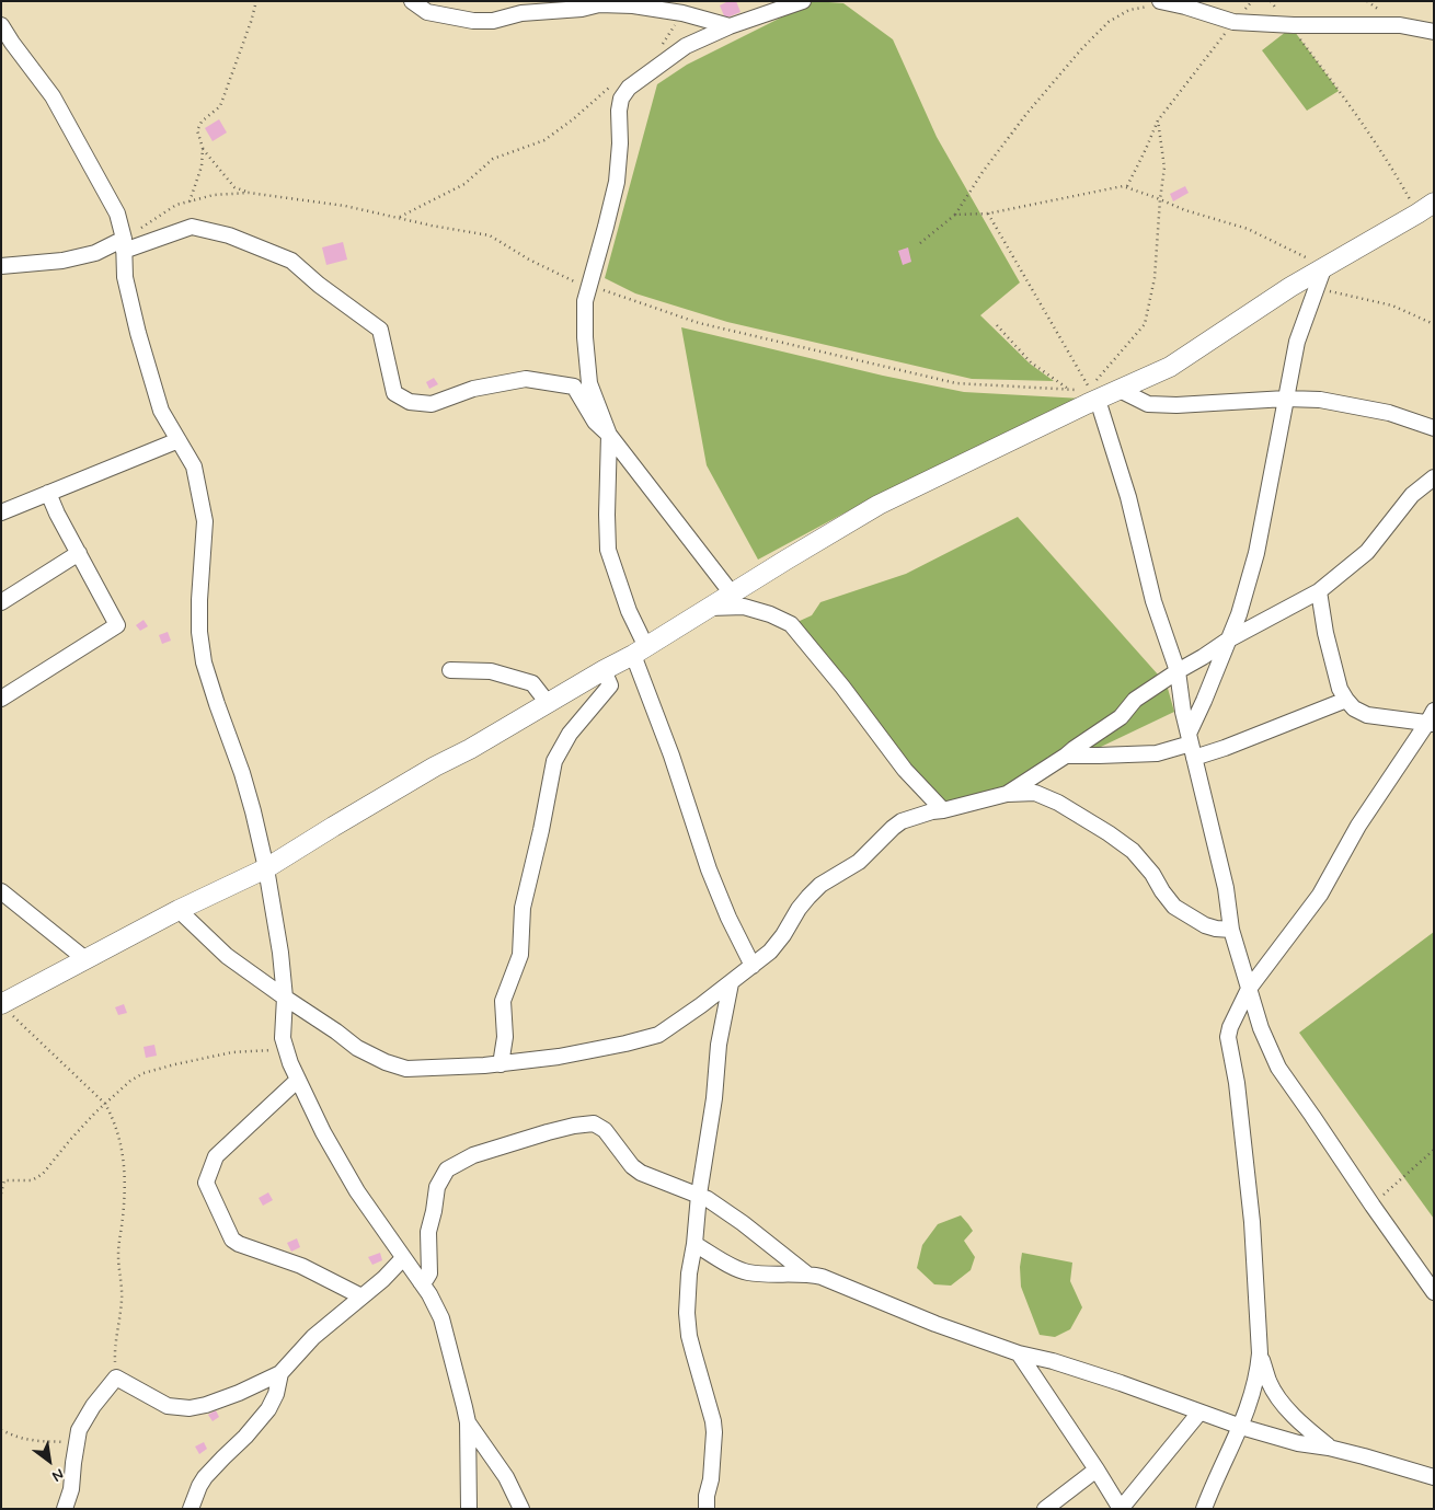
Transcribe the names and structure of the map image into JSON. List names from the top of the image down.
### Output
{
  "north": "bottom right"
}
